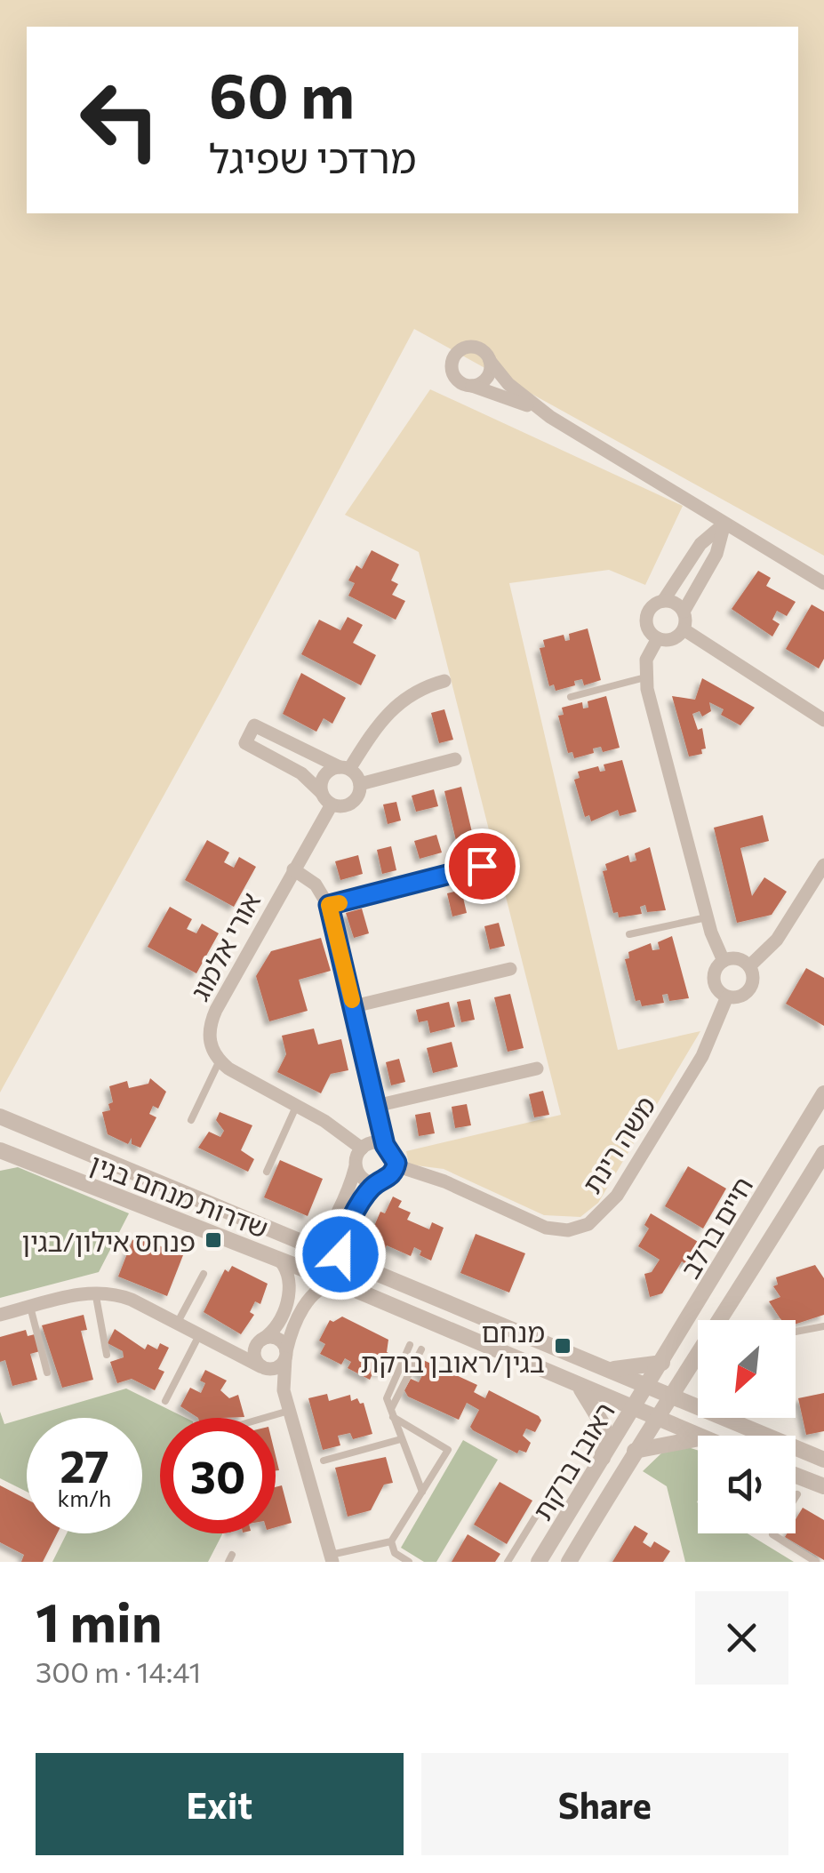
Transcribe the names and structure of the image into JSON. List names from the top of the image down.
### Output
{
  "streets": {
    "street": [
      "אורי אלמוג",
      "משה רינת",
      "שדרות מנחם בגין",
      "חיים ברלב",
      "ראובן ברקת"
    ]
  },
  "crossings": [
    ["שדרות מנחם בגין", "חיים ברלב"],
    ["שדרות מנחם בגין", "ראובן ברקת"],
    ["חיים ברלב", "ראובן ברקת"]
  ],
  "places": {
    "transit": ["פנחס אילון/בגין", "מנחם בגין/ראובן ברקת"]
  },
  "north": "bottom left",
  "page": {
    "turn": ["60 m", "מרדכי שפיגל"],
    "speed": "27 km/h",
    "limit": "30",
    "heading": ["1 min", "300 m · 14:41"],
    "buttons": ["Exit", "Share"]
  }
}
